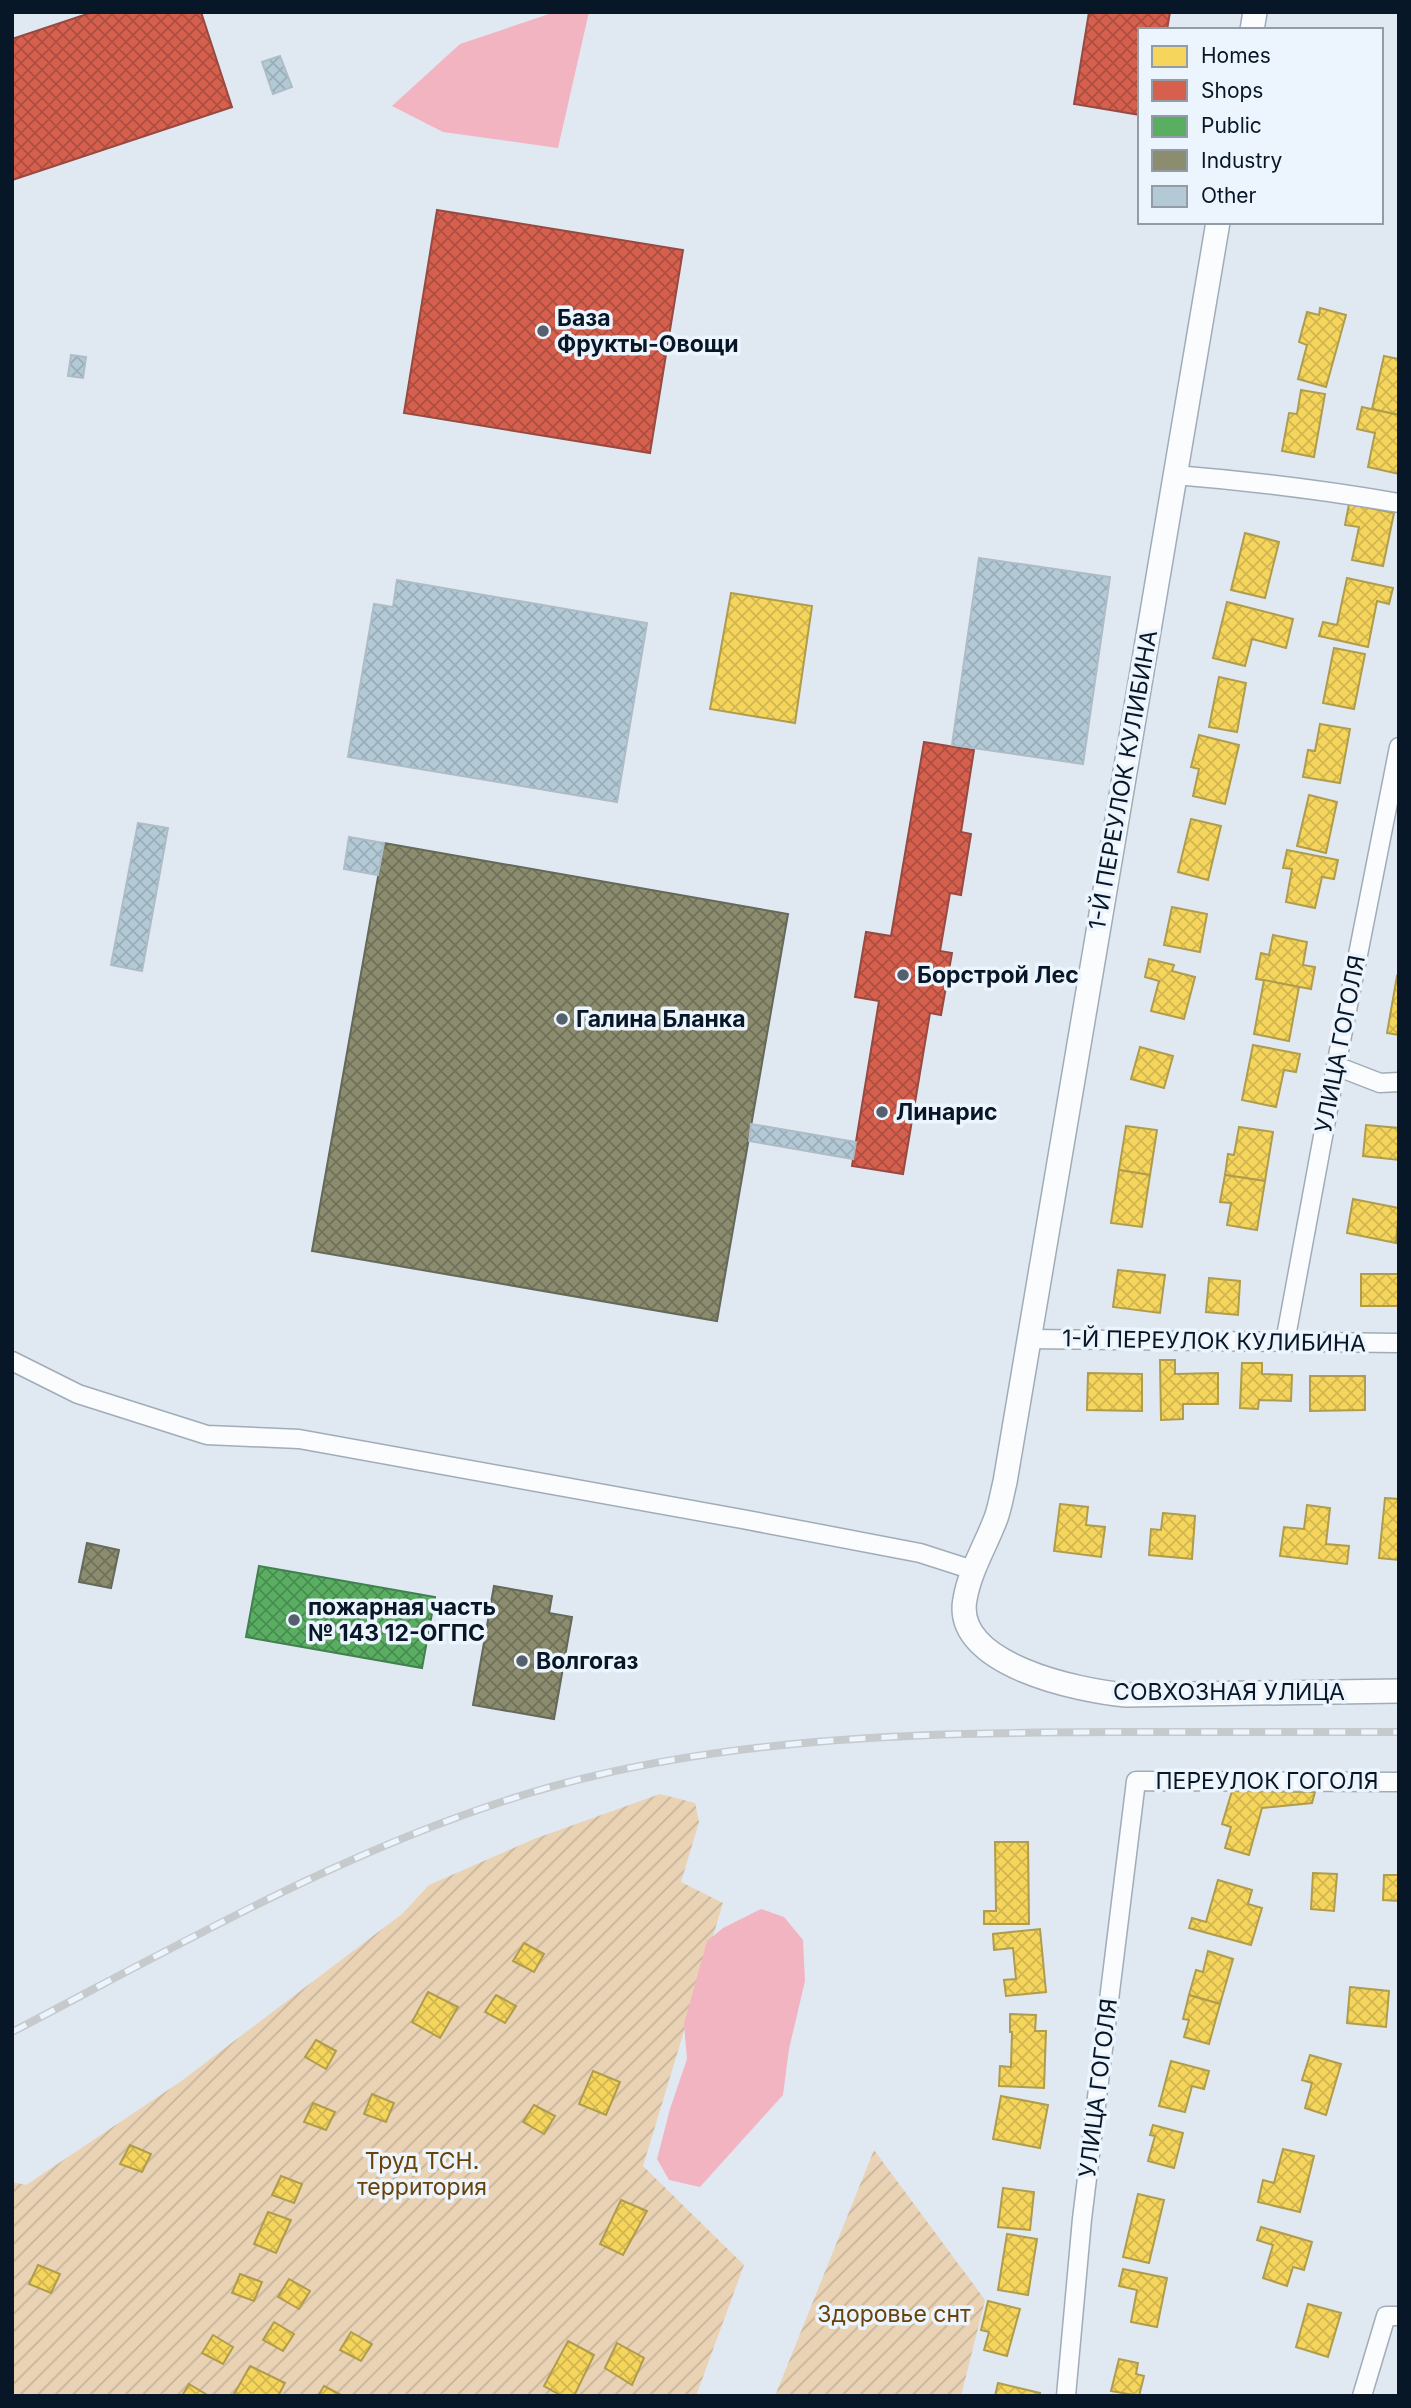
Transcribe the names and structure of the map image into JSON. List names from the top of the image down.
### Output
{
  "streets": {
    "street": [
      "1-Й ПЕРЕУЛОК КУЛИБИНА",
      "УЛИЦА ГОГОЛЯ",
      "СОВХОЗНАЯ УЛИЦА",
      "ПЕРЕУЛОК ГОГОЛЯ"
    ]
  },
  "crossings": [
    ["1-Й ПЕРЕУЛОК КУЛИБИНА", "УЛИЦА ГОГОЛЯ"],
    ["1-Й ПЕРЕУЛОК КУЛИБИНА", "СОВХОЗНАЯ УЛИЦА"],
    ["УЛИЦА ГОГОЛЯ", "ПЕРЕУЛОК ГОГОЛЯ"]
  ],
  "parks": ["Труд ТСН. территория", "Здоровье снт"],
  "places": [
    "База Фрукты-Овощи",
    "Борстрой Лес",
    "Галина Бланка",
    "Линарис",
    "пожарная часть № 143 12-ОГПС",
    "Волгогаз"
  ],
  "legend": [
    "Homes",
    "Shops",
    "Public",
    "Industry",
    "Other"
  ]
}
